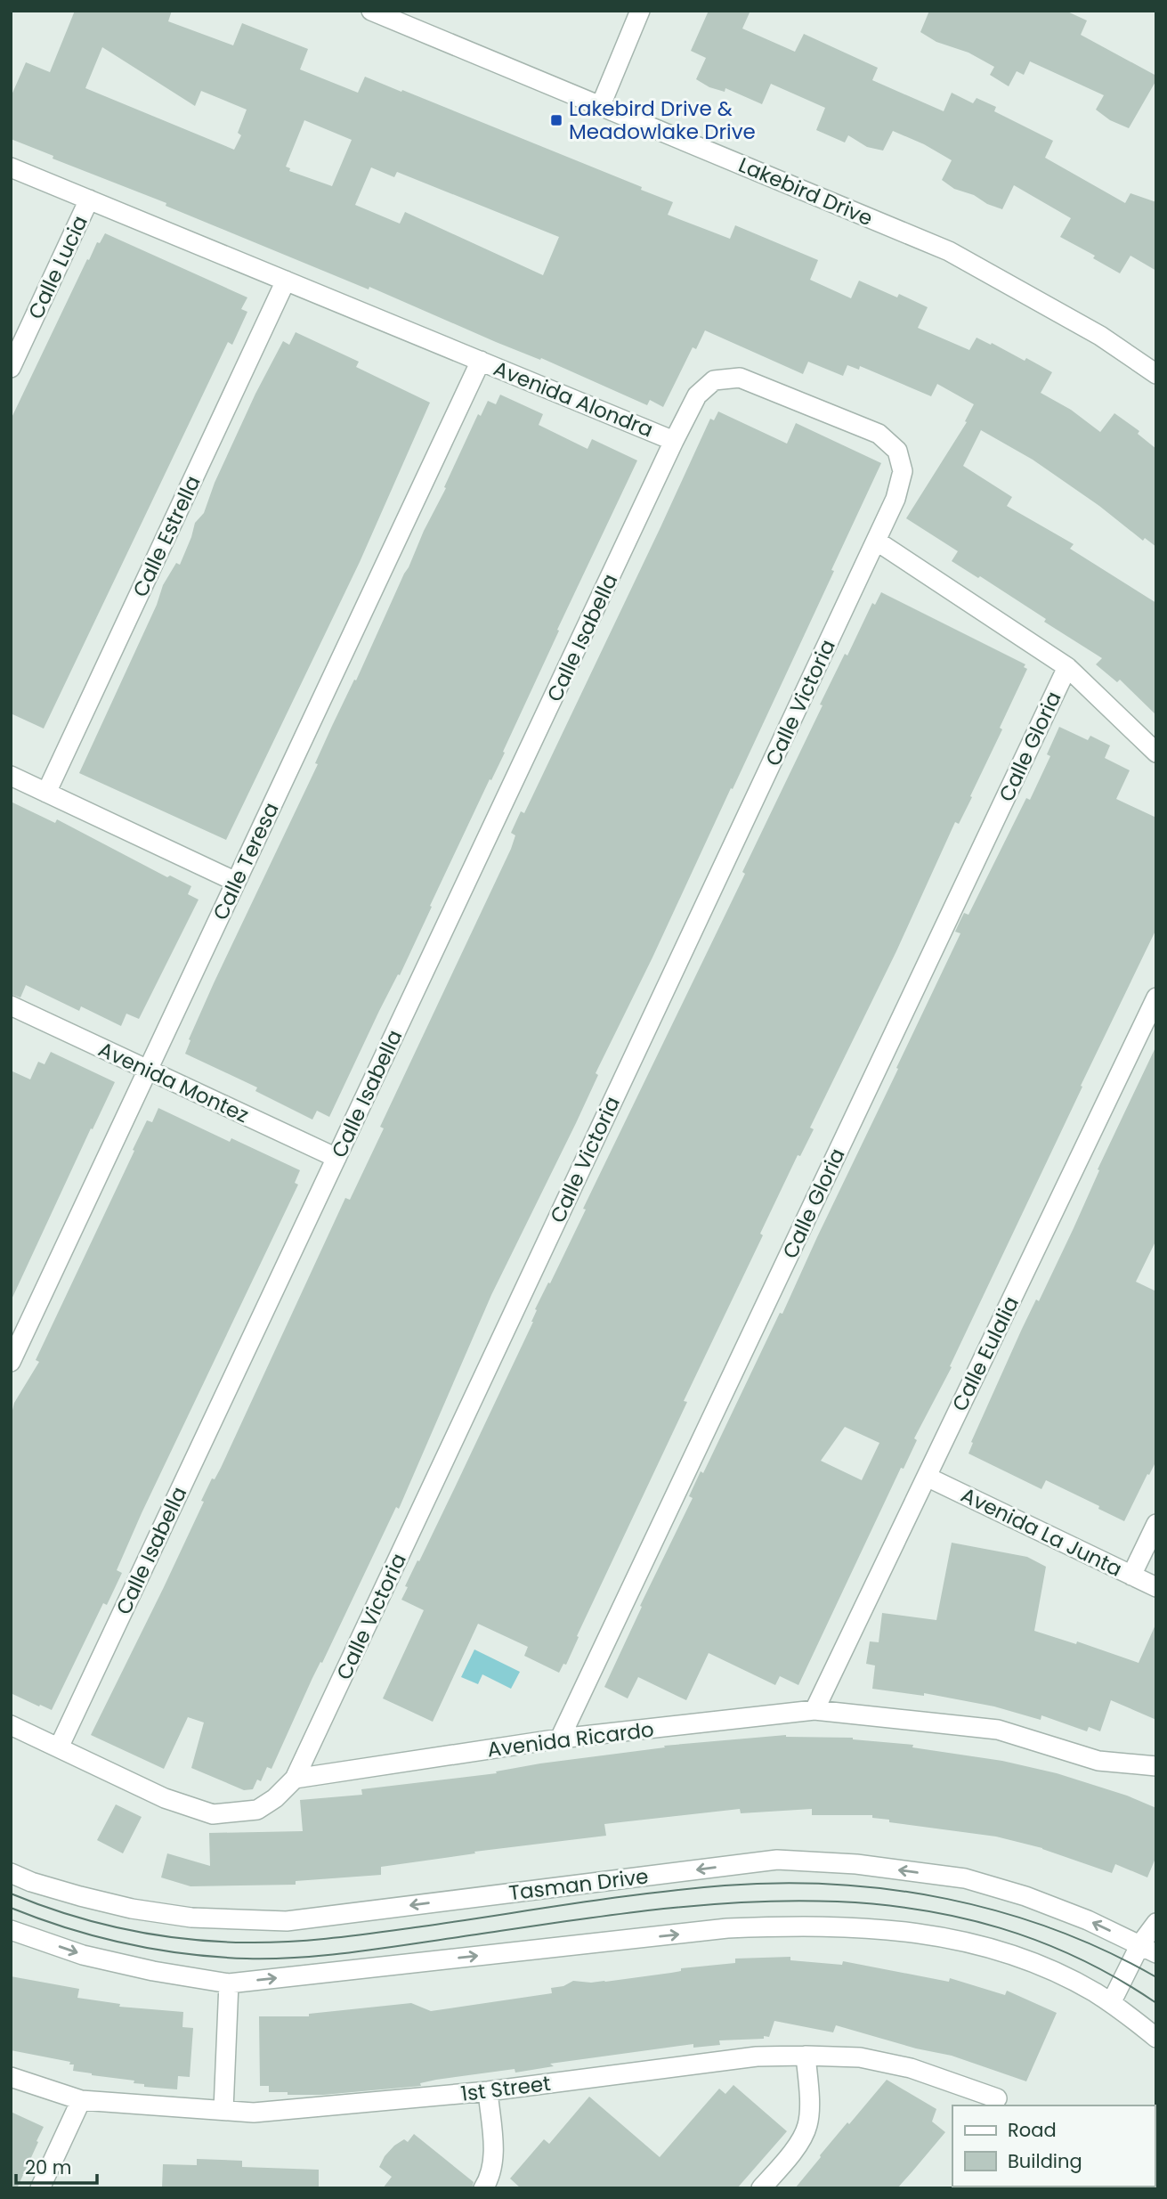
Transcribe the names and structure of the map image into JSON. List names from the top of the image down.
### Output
{
  "streets": {
    "street": [
      "Lakebird Drive",
      "Calle Lucia",
      "Avenida Alondra",
      "Calle Estrella",
      "Calle Isabella",
      "Calle Victoria",
      "Calle Gloria",
      "Calle Teresa",
      "Avenida Montez",
      "Calle Eulalia",
      "Avenida La Junta",
      "Avenida Ricardo",
      "Tasman Drive",
      "1st Street"
    ]
  },
  "crossings": [
    ["Calle Lucia", "Avenida Alondra"],
    ["Avenida Alondra", "Calle Estrella"],
    ["Avenida Alondra", "Calle Isabella"],
    ["Avenida Alondra", "Calle Victoria"],
    ["Avenida Alondra", "Calle Teresa"],
    ["Calle Isabella", "Avenida Montez"],
    ["Calle Victoria", "Avenida Ricardo"],
    ["Calle Gloria", "Avenida Ricardo"],
    ["Calle Teresa", "Avenida Montez"],
    ["Calle Eulalia", "Avenida La Junta"],
    ["Calle Eulalia", "Avenida Ricardo"]
  ],
  "places": {
    "transit": ["Lakebird Drive & Meadowlake Drive"]
  },
  "legend": ["Road", "Building"],
  "scale_bar": "20 m"
}
